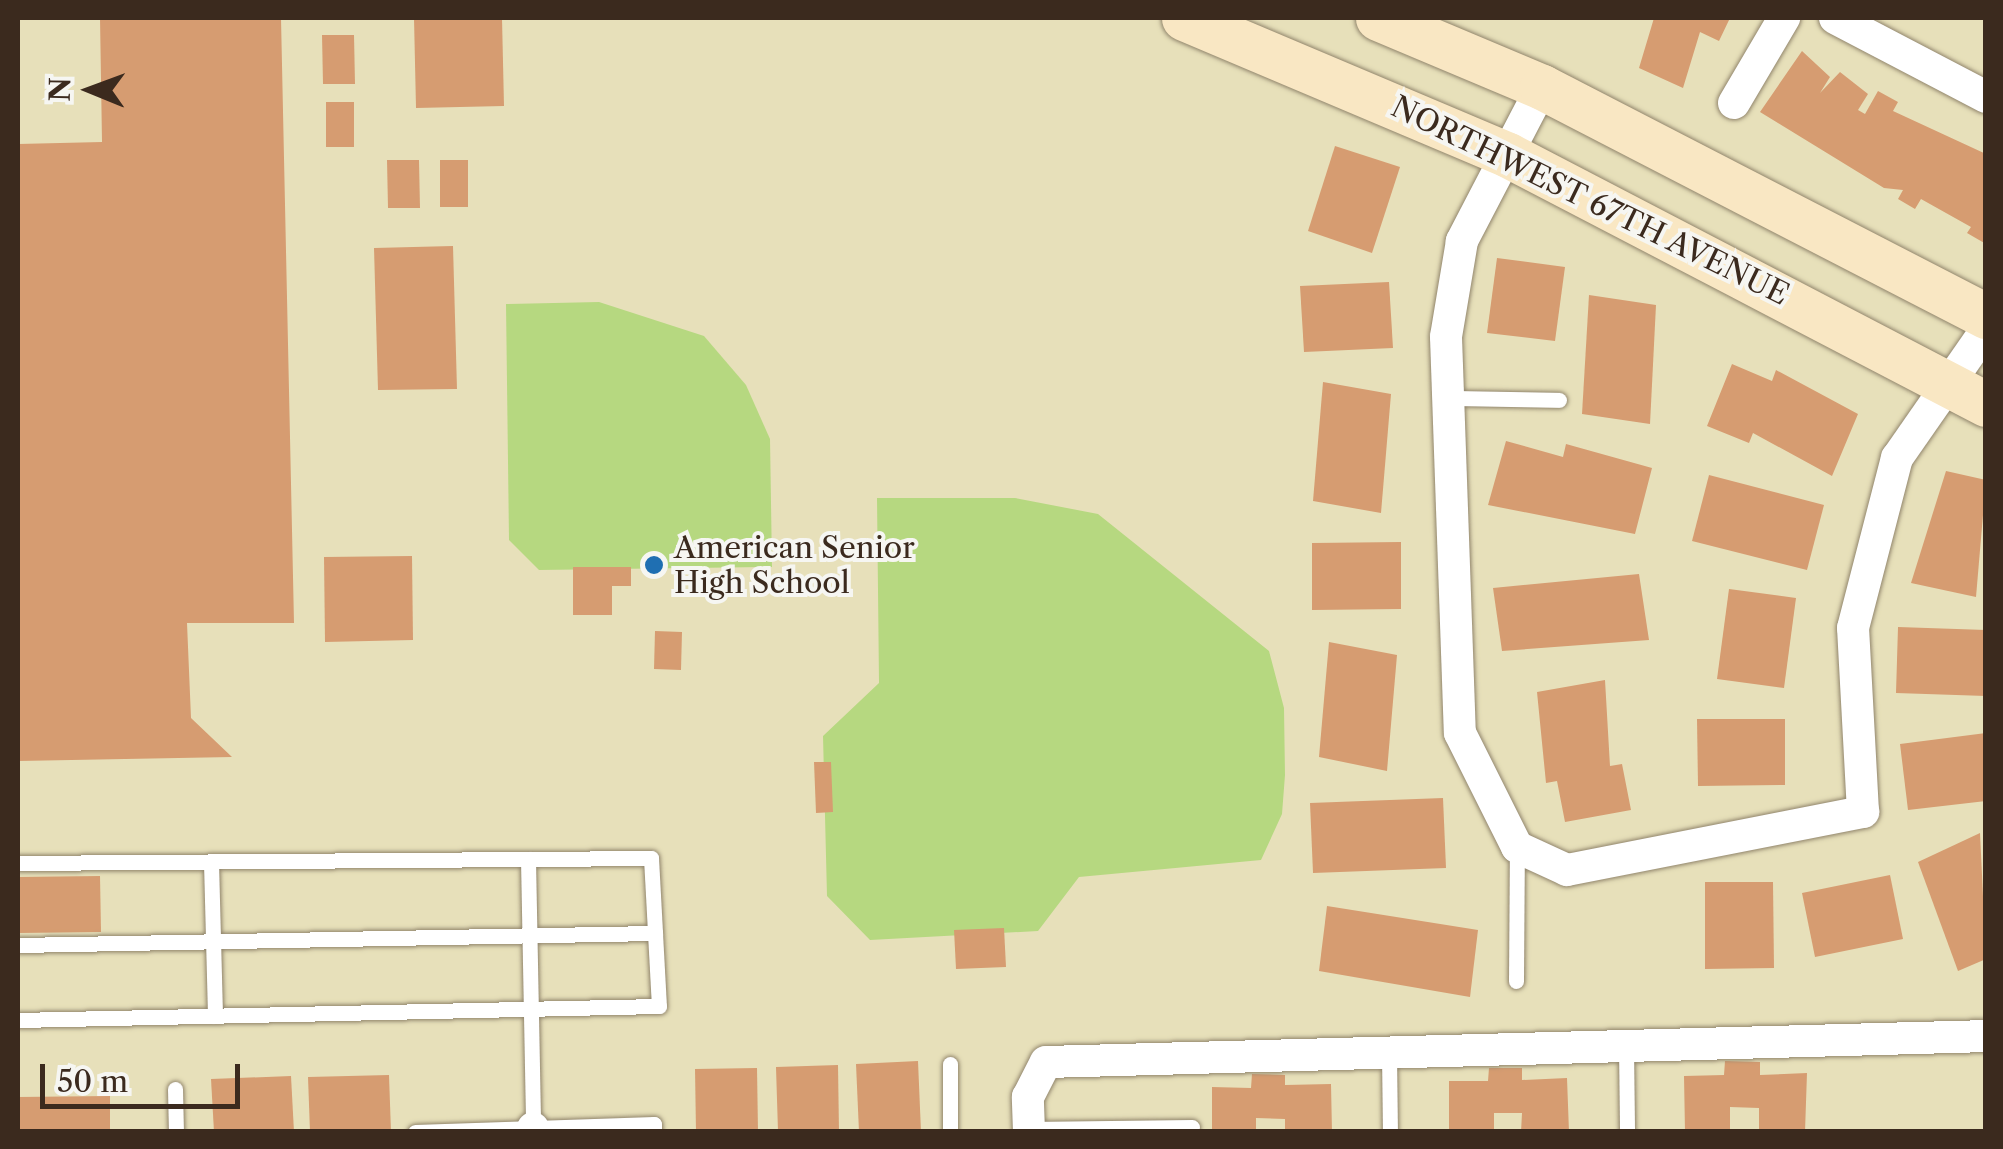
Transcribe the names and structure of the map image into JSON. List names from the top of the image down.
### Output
{
  "streets": {
    "main road": ["NORTHWEST 67TH AVENUE"]
  },
  "places": ["American Senior High School"],
  "scale_bar": "50 m",
  "north": "left"
}
